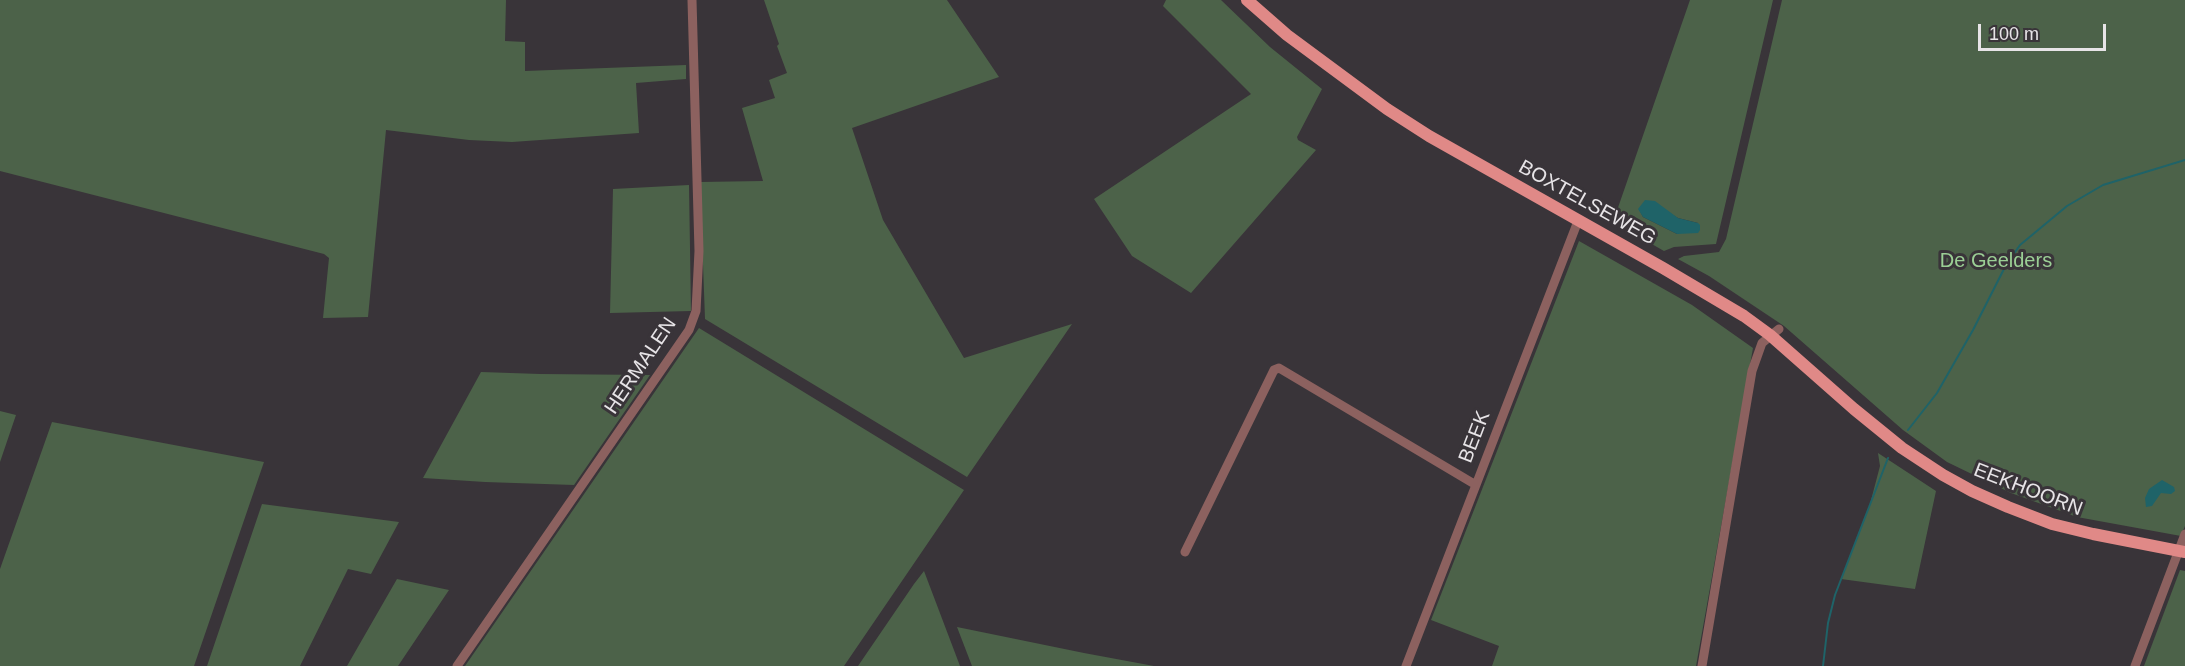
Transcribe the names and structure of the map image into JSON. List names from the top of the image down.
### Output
{
  "streets": {
    "main road": ["BOXTELSEWEG", "EEKHOORN"],
    "street": ["HERMALEN", "BEEK"]
  },
  "crossings": [
    ["BOXTELSEWEG", "BEEK"],
    ["BOXTELSEWEG", "EEKHOORN"]
  ],
  "parks": ["De Geelders"],
  "scale_bar": "100 m"
}
